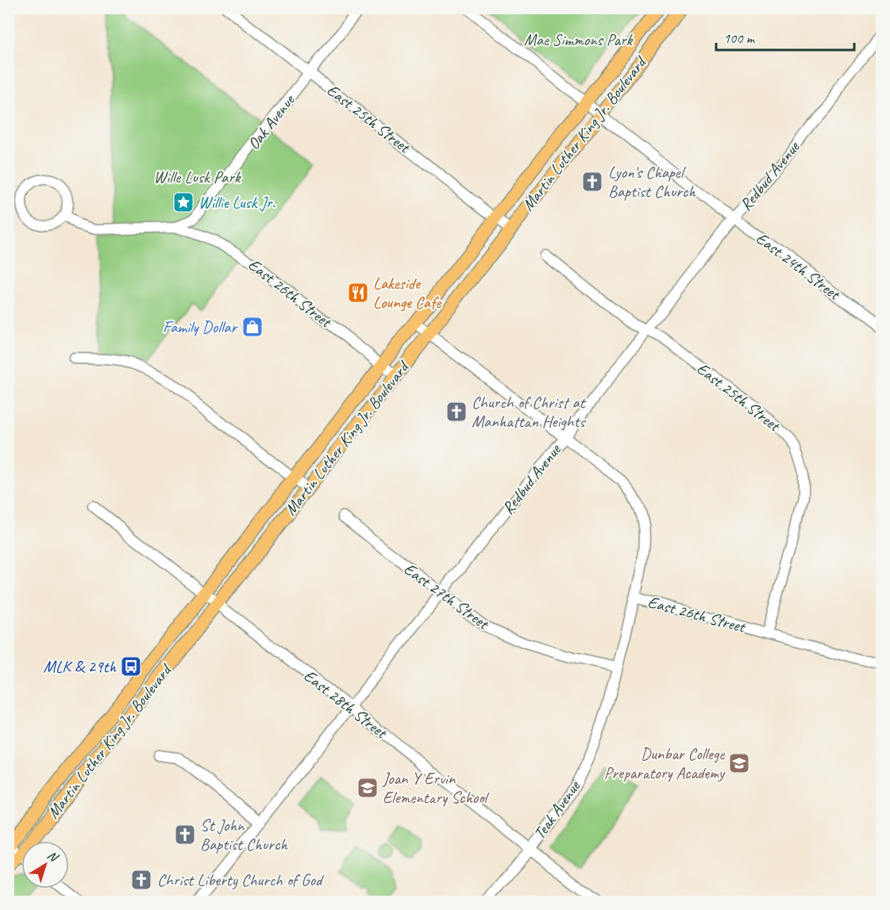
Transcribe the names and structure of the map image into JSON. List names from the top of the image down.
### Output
{
  "streets": {
    "main road": ["Martin Luther King Jr. Boulevard"],
    "street": [
      "East 25th Street",
      "Oak Avenue",
      "Redbud Avenue",
      "East 24th Street",
      "East 26th Street",
      "East 27th Street",
      "East 28th Street",
      "Teak Avenue"
    ]
  },
  "crossings": [
    ["East 25th Street", "Oak Avenue"],
    ["East 25th Street", "Martin Luther King Jr. Boulevard"],
    ["East 25th Street", "Redbud Avenue"],
    ["East 25th Street", "East 26th Street"],
    ["Oak Avenue", "East 26th Street"],
    ["Martin Luther King Jr. Boulevard", "East 24th Street"],
    ["Martin Luther King Jr. Boulevard", "East 26th Street"],
    ["Martin Luther King Jr. Boulevard", "East 28th Street"],
    ["Redbud Avenue", "East 24th Street"],
    ["Redbud Avenue", "East 26th Street"],
    ["Redbud Avenue", "East 27th Street"],
    ["Redbud Avenue", "East 28th Street"],
    ["East 26th Street", "Teak Avenue"],
    ["East 27th Street", "Teak Avenue"],
    ["East 28th Street", "Teak Avenue"]
  ],
  "parks": ["Mae Simmons Park", "Wille Lusk Park"],
  "places": {
    "church": [
      "Lyon's Chapel Baptist Church",
      "Church of Christ at Manhattan Heights",
      "St John Baptist Church",
      "Christ Liberty Church of God"
    ],
    "place": ["Willie Lusk Jr."],
    "restaurant": ["Lakeside Lounge Cafe"],
    "shop": ["Family Dollar"],
    "bus stop": ["MLK & 29th"],
    "school or university": ["Dunbar College Preparatory Academy", "Joan Y Ervin Elementary School"]
  },
  "scale_bar": "100 m",
  "north": "top right"
}
